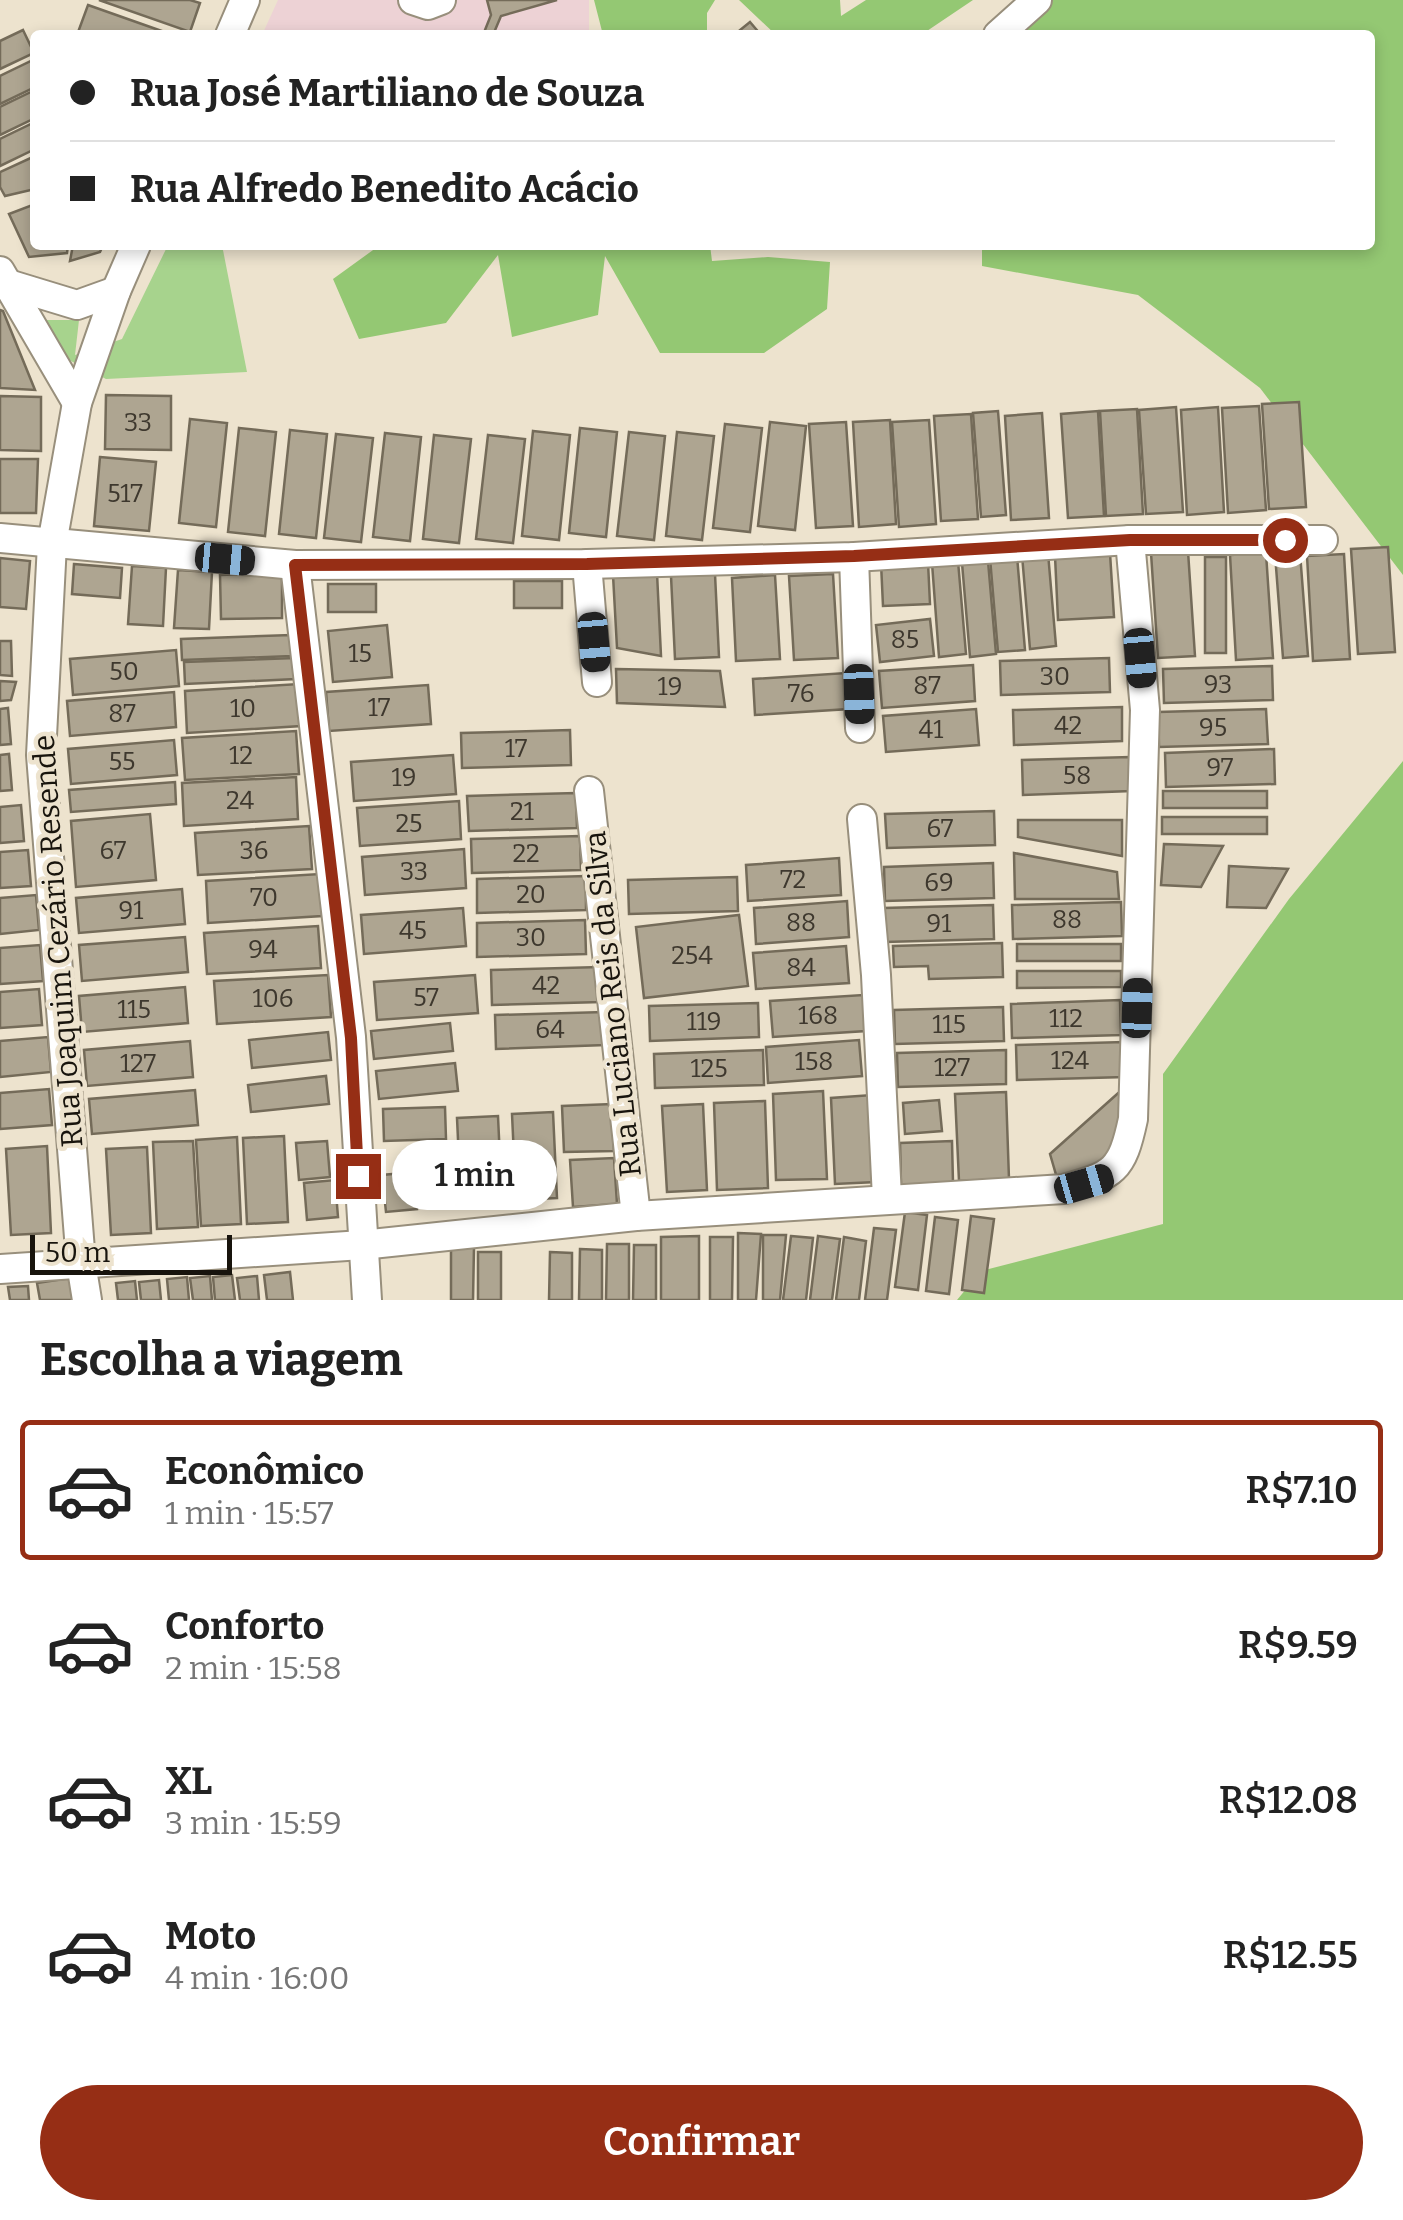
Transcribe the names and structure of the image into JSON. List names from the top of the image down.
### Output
{
  "streets": {
    "street": ["Rua Joaquim Cezário Resende", "Rua Luciano Reis da Silva"]
  },
  "house_numbers": [
    "33",
    "517",
    "85",
    "15",
    "50",
    "30",
    "93",
    "87",
    "19",
    "76",
    "17",
    "10",
    "87",
    "42",
    "95",
    "41",
    "17",
    "12",
    "55",
    "97",
    "58",
    "19",
    "24",
    "21",
    "25",
    "67",
    "67",
    "36",
    "22",
    "33",
    "72",
    "69",
    "20",
    "70",
    "91",
    "88",
    "88",
    "91",
    "45",
    "30",
    "94",
    "254",
    "84",
    "42",
    "57",
    "106",
    "115",
    "168",
    "112",
    "119",
    "115",
    "64",
    "124",
    "158",
    "127",
    "127",
    "125"
  ],
  "scale_bar": "50 m",
  "page": {
    "banner": ["Rua José Martiliano de Souza", "Rua Alfredo Benedito Acácio"],
    "bubble": "1 min",
    "scale": "50 m",
    "heading": "Escolha a viagem",
    "list": [
      {
        "name": "Econômico",
        "note": "1 min · 15:57",
        "value": "R$7.10"
      },
      {
        "name": "Conforto",
        "note": "2 min · 15:58",
        "value": "R$9.59"
      },
      {
        "name": "XL",
        "note": "3 min · 15:59",
        "value": "R$12.08"
      },
      {
        "name": "Moto",
        "note": "4 min · 16:00",
        "value": "R$12.55"
      }
    ],
    "buttons": "Confirmar"
  }
}
